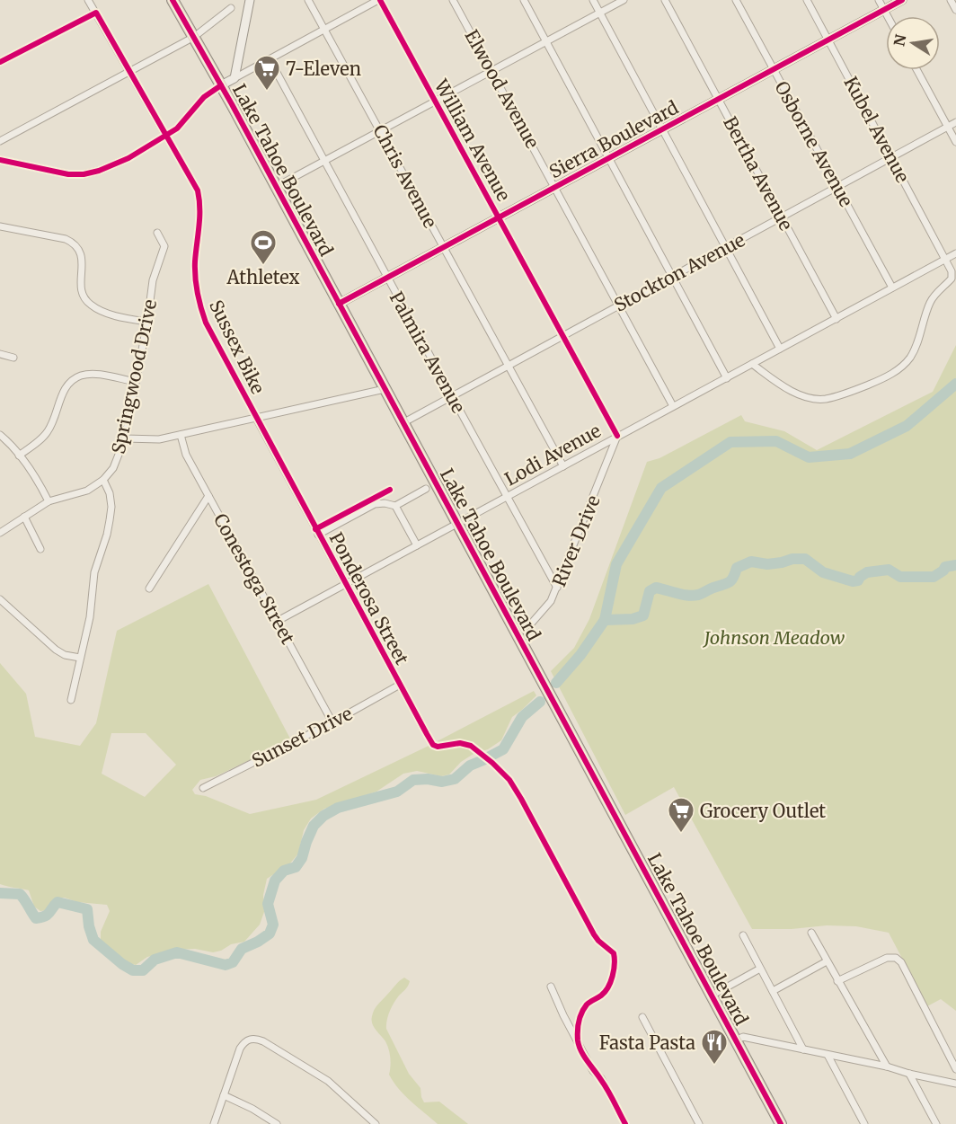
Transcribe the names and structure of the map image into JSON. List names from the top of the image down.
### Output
{
  "streets": {
    "highway": ["Lake Tahoe Boulevard"],
    "street": [
      "Elwood Avenue",
      "Kubel Avenue",
      "Sierra Boulevard",
      "William Avenue",
      "Osborne Avenue",
      "Bertha Avenue",
      "Chris Avenue",
      "Stockton Avenue",
      "Palmira Avenue",
      "Springwood Drive",
      "Lodi Avenue",
      "River Drive",
      "Conestoga Street",
      "Ponderosa Street",
      "Sunset Drive"
    ],
    "cycle path": ["Sussex Bike"]
  },
  "crossings": [
    ["Elwood Avenue", "Sierra Boulevard"],
    ["Elwood Avenue", "Stockton Avenue"],
    ["Elwood Avenue", "Lodi Avenue"],
    ["Kubel Avenue", "Sierra Boulevard"],
    ["Kubel Avenue", "Stockton Avenue"],
    ["Kubel Avenue", "Lodi Avenue"],
    ["Sierra Boulevard", "William Avenue"],
    ["Sierra Boulevard", "Osborne Avenue"],
    ["Sierra Boulevard", "Lake Tahoe Boulevard"],
    ["Sierra Boulevard", "Bertha Avenue"],
    ["Sierra Boulevard", "Chris Avenue"],
    ["Sierra Boulevard", "Palmira Avenue"],
    ["William Avenue", "Stockton Avenue"],
    ["William Avenue", "Lodi Avenue"],
    ["William Avenue", "River Drive"],
    ["Osborne Avenue", "Stockton Avenue"],
    ["Osborne Avenue", "Lodi Avenue"],
    ["Lake Tahoe Boulevard", "Stockton Avenue"],
    ["Lake Tahoe Boulevard", "Lodi Avenue"],
    ["Lake Tahoe Boulevard", "River Drive"],
    ["Bertha Avenue", "Stockton Avenue"],
    ["Bertha Avenue", "Lodi Avenue"],
    ["Chris Avenue", "Stockton Avenue"],
    ["Chris Avenue", "Lodi Avenue"],
    ["Stockton Avenue", "Palmira Avenue"],
    ["Palmira Avenue", "Lodi Avenue"],
    ["Palmira Avenue", "River Drive"],
    ["Lodi Avenue", "River Drive"],
    ["Lodi Avenue", "Conestoga Street"],
    ["Lodi Avenue", "Ponderosa Street"],
    ["Conestoga Street", "Sunset Drive"],
    ["Ponderosa Street", "Sunset Drive"]
  ],
  "parks": ["Johnson Meadow"],
  "places": {
    "supermarket": ["7-Eleven", "Grocery Outlet"],
    "sports": ["Athletex"],
    "restaurant": ["Fasta Pasta"]
  },
  "north": "left"
}
